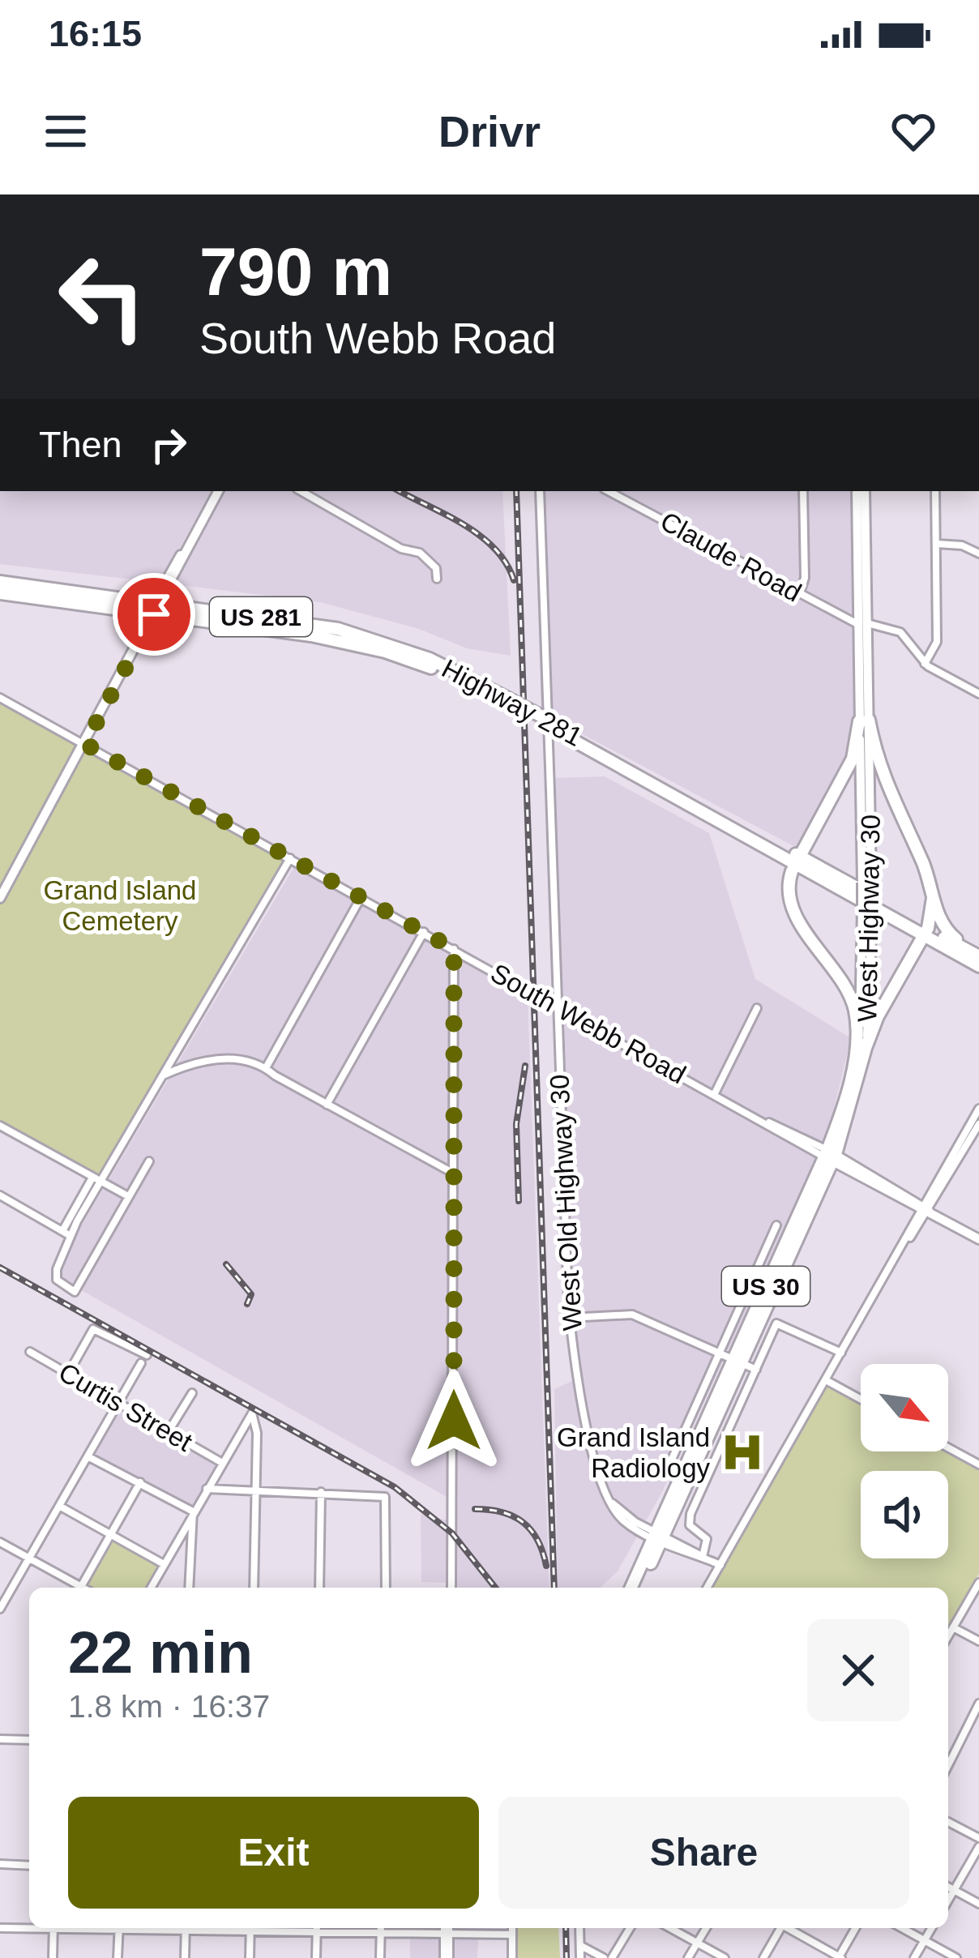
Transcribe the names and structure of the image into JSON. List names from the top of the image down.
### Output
{
  "streets": {
    "highway": [
      "US 281",
      "Highway 281",
      "West Highway 30",
      "US 30"
    ],
    "main road": ["South Webb Road"],
    "street": ["Claude Road", "West Old Highway 30", "Curtis Street"]
  },
  "crossings": [
    ["Claude Road", "West Highway 30"],
    ["West Highway 30", "South Webb Road"],
    ["West Highway 30", "West Old Highway 30"],
    ["South Webb Road", "West Old Highway 30"]
  ],
  "parks": ["Grand Island Cemetery"],
  "places": {
    "hospital": ["Grand Island Radiology"]
  },
  "north": "bottom right",
  "page": {
    "status": "16:15",
    "header": "Drivr",
    "turn": ["790 m", "South Webb Road"],
    "then": "Then",
    "heading": ["22 min", "1.8 km · 16:37"],
    "buttons": ["Exit", "Share"]
  }
}
